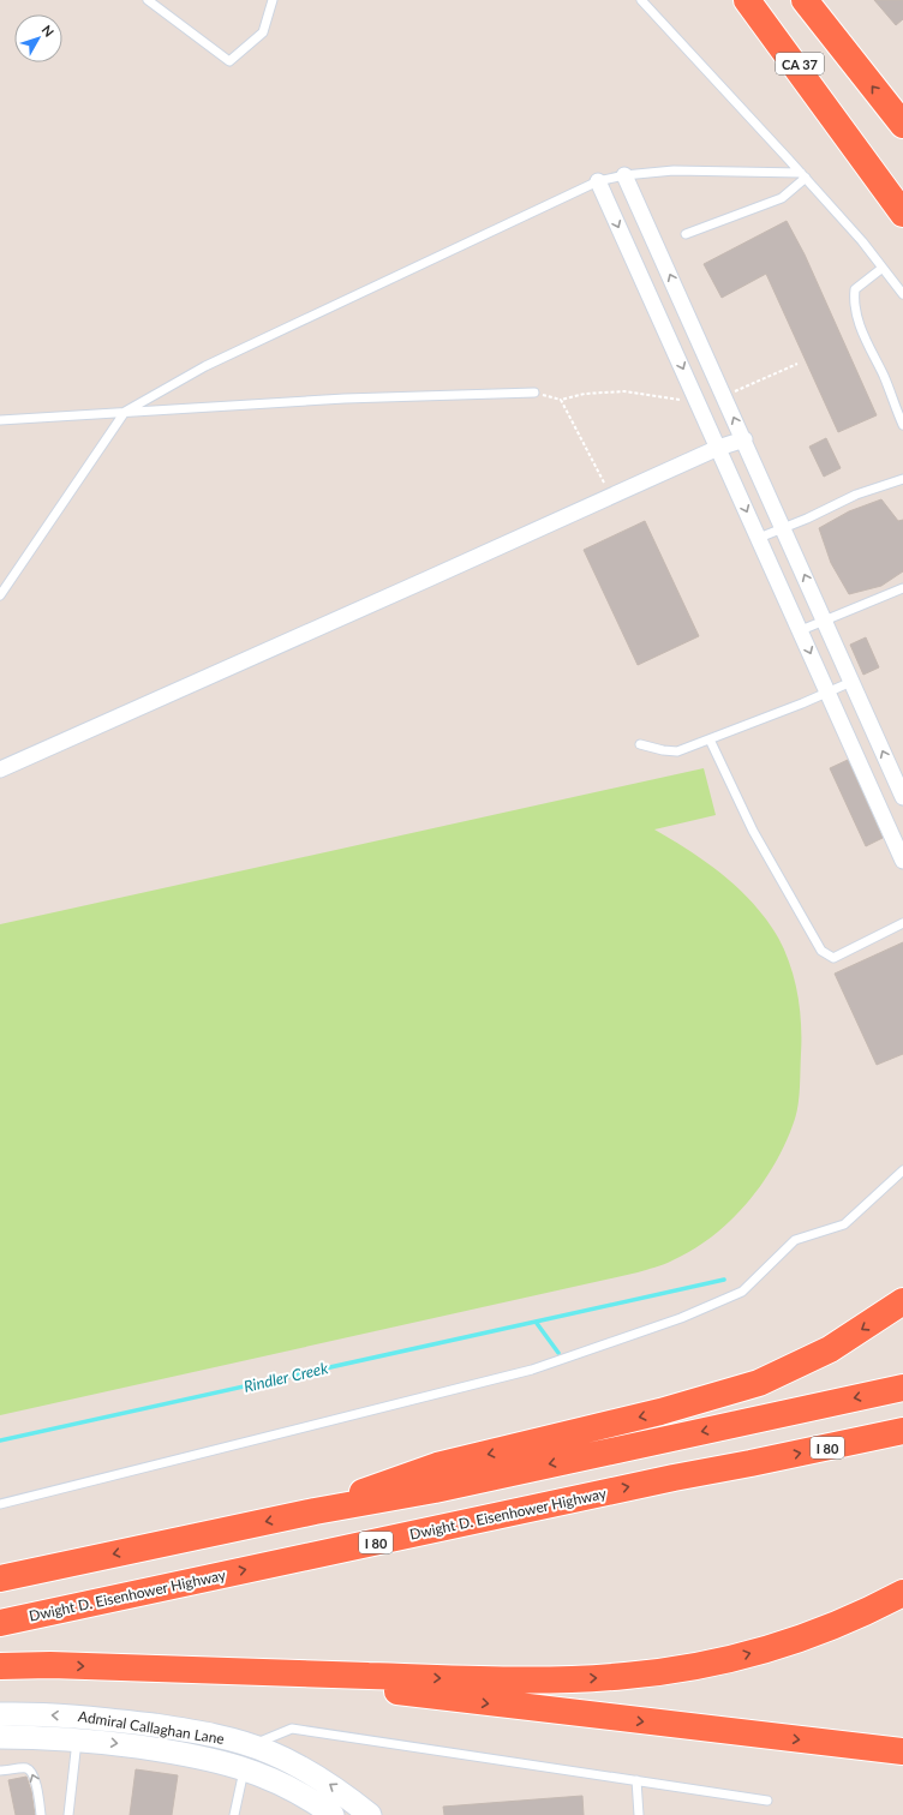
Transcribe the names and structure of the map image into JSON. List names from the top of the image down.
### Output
{
  "streets": {
    "highway": ["CA 37", "I 80", "Dwight D. Eisenhower Highway"],
    "main road": ["Admiral Callaghan Lane"]
  },
  "water": ["Rindler Creek"],
  "north": "top right"
}
